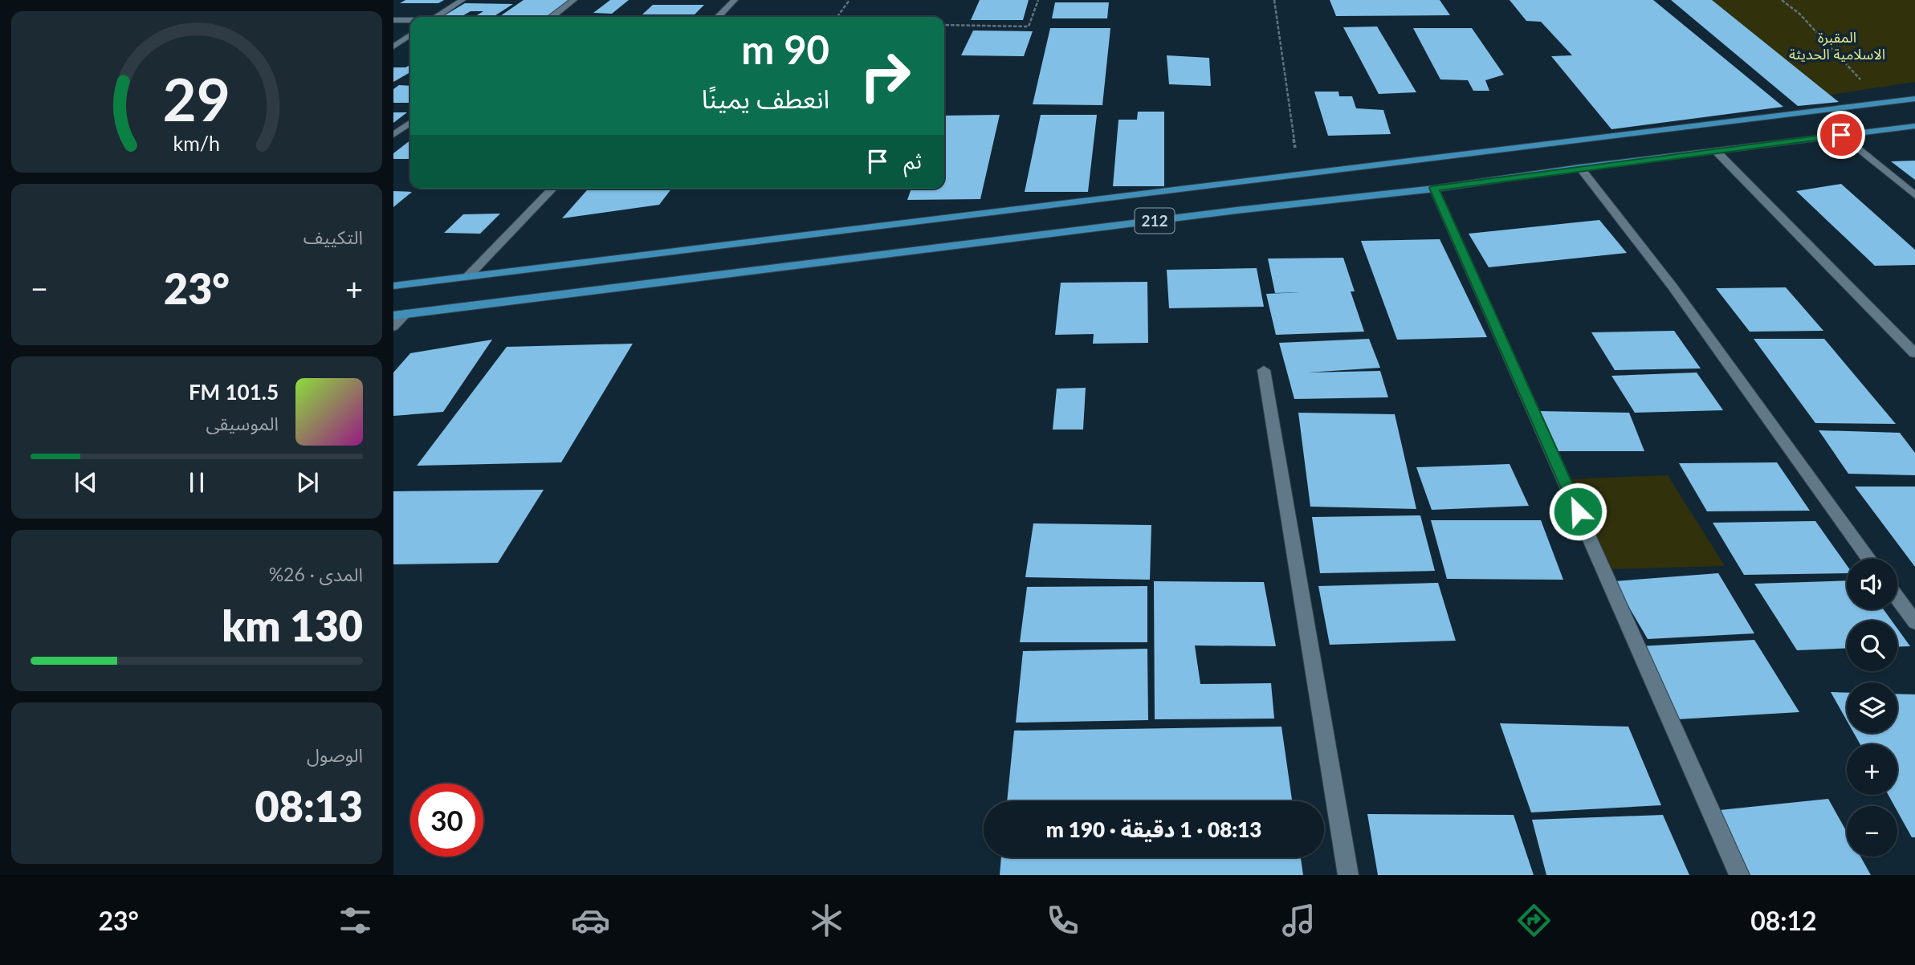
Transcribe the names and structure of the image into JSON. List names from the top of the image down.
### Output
{
  "streets": {
    "main road": ["212"]
  },
  "parks": ["المقبرة الاسلامية الحديثة"],
  "page": {
    "turn": ["90 m", "انعطف يمينًا"],
    "then": "ثم",
    "tile": [
      "التكييف",
      ["المدى · 26%", "130 km"],
      ["الوصول", "08:13"]
    ],
    "heat": ["−", "23°", "+"],
    "song": ["101.5 FM", "الموسيقى"],
    "map_buttons": ["+", "−"],
    "limit": "30",
    "trip": "08:13 · 1 دقيقة · 190 m",
    "tabs": ["08:12", "23°"],
    "gauge": ["29", "km/h"]
  }
}
